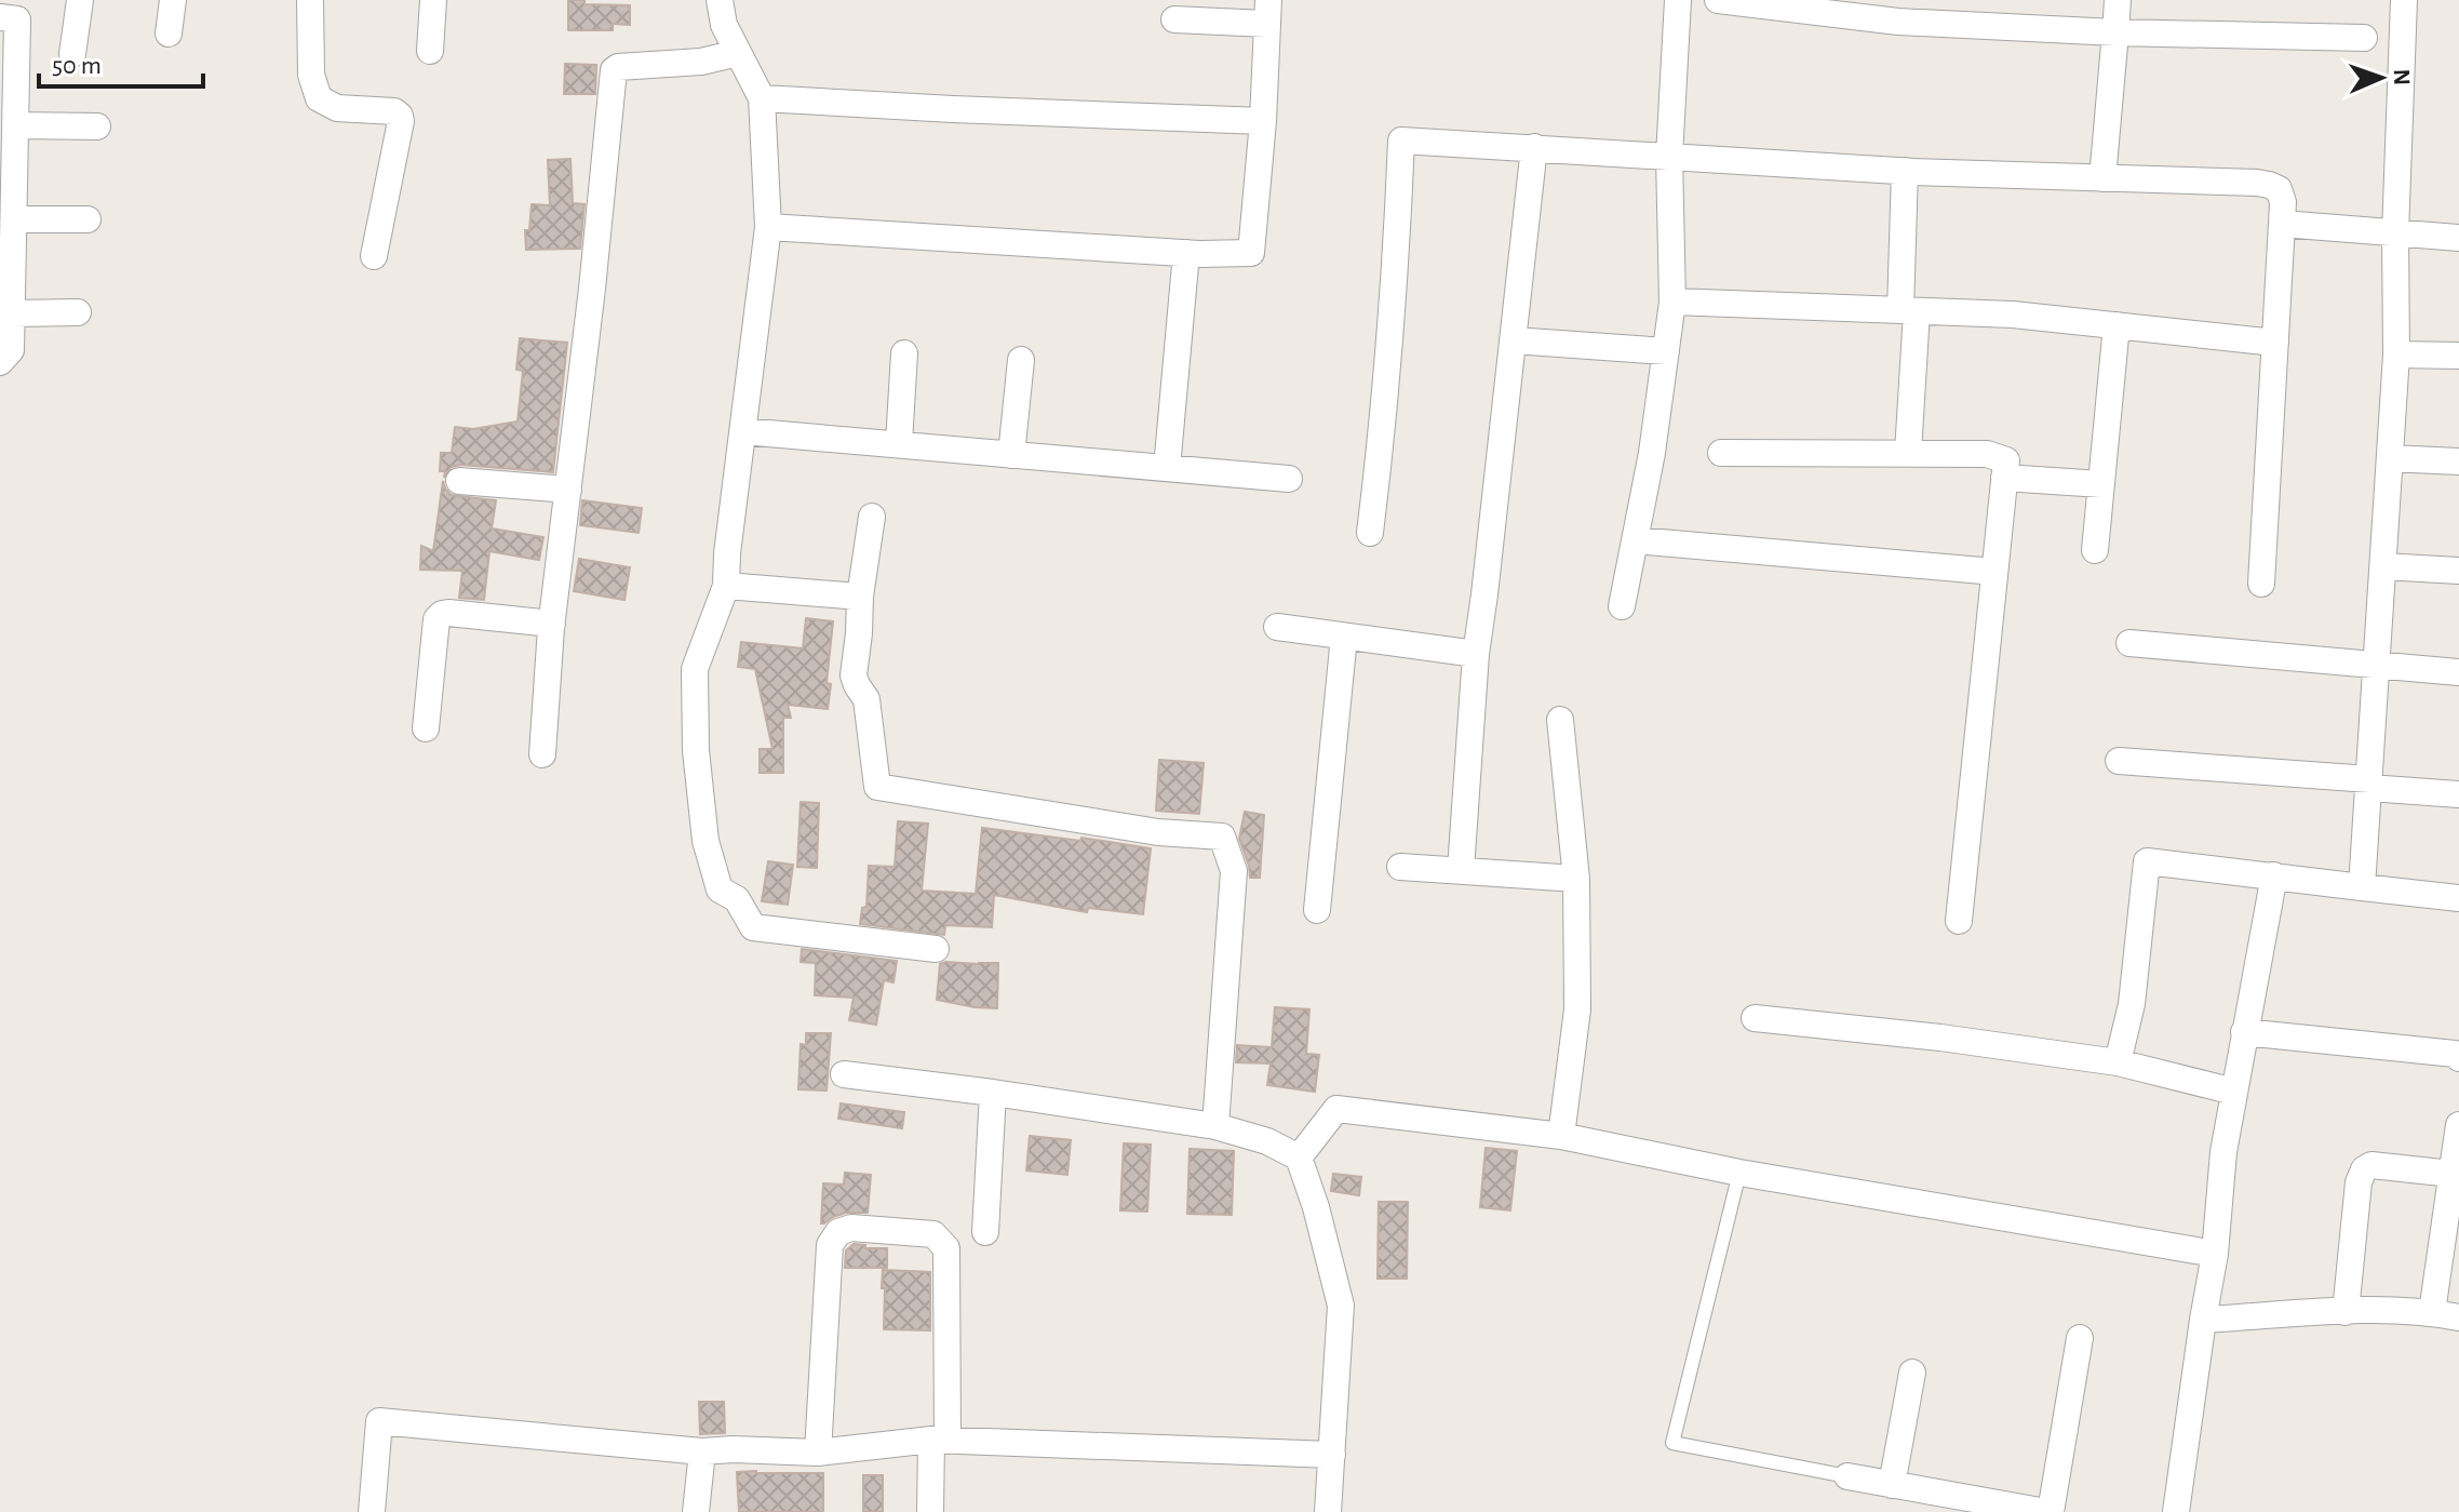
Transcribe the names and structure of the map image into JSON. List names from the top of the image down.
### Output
{
  "scale_bar": "50 m",
  "north": "right"
}
